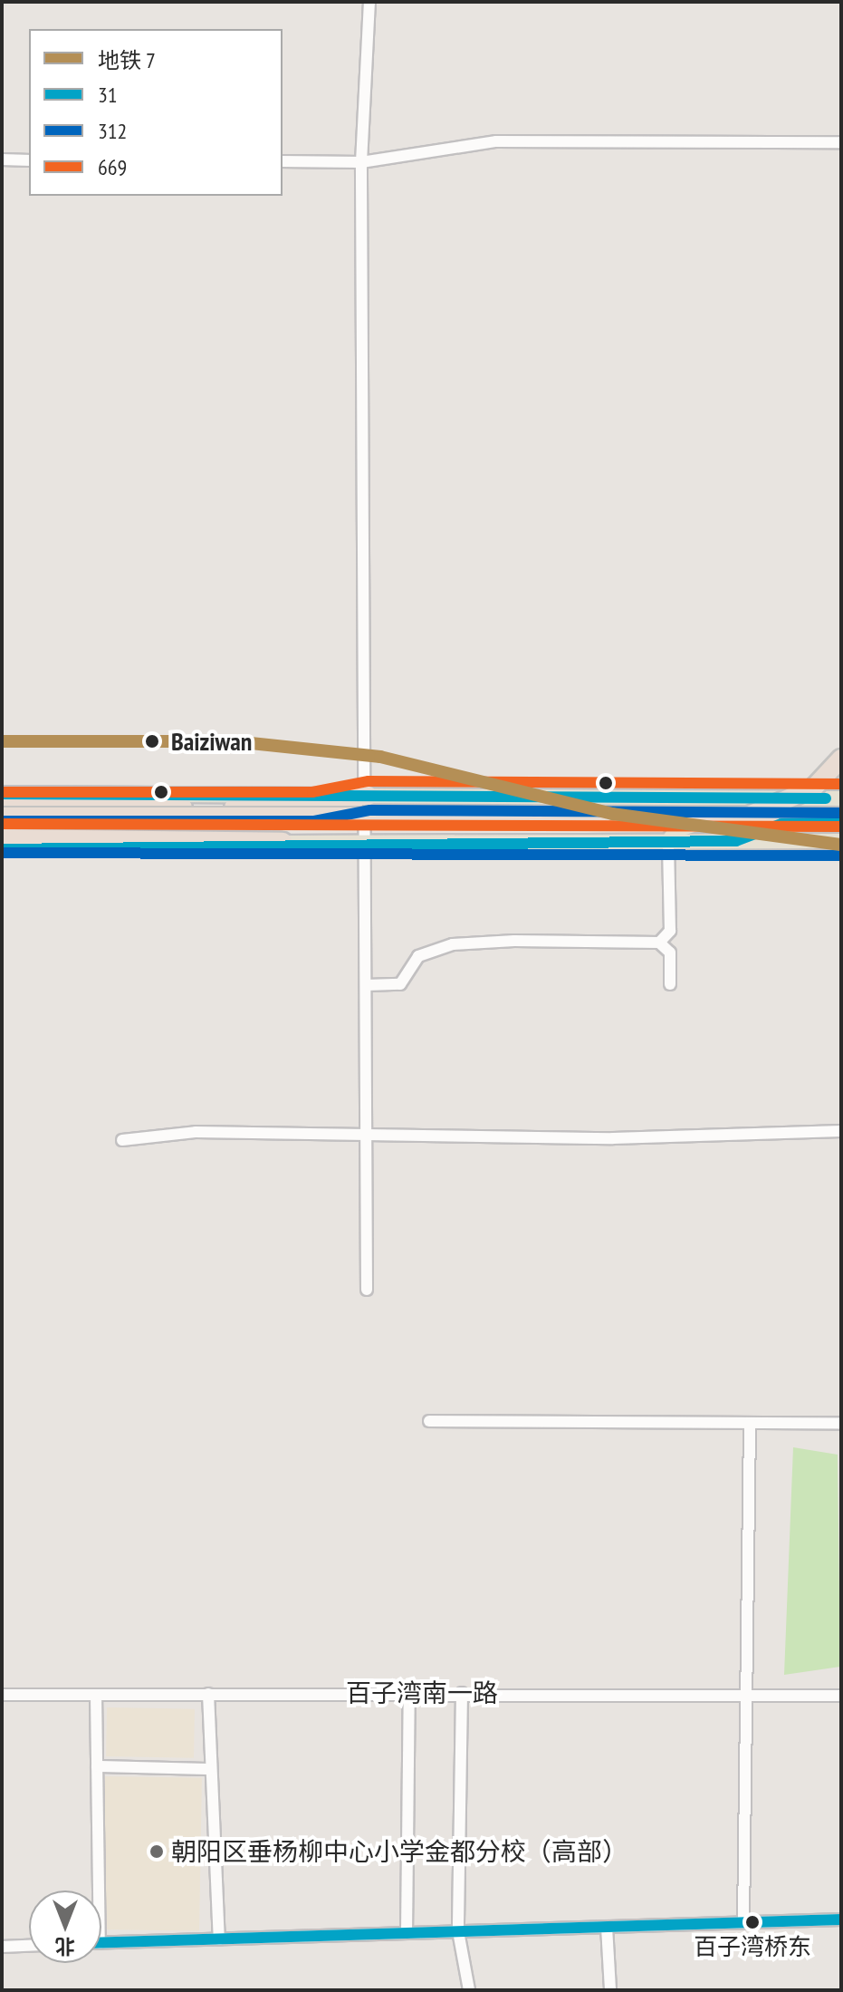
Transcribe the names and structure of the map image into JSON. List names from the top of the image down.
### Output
{
  "streets": {
    "street": ["百子湾南一路"]
  },
  "places": ["Baiziwan", "朝阳区垂杨柳中心小学金都分校（高部）", "百子湾桥东"],
  "lines": [
    "metro line 7",
    "transit line 669",
    "transit line 31",
    "transit line 312"
  ],
  "legend": [
    "地铁 7",
    "31",
    "312",
    "669"
  ],
  "north": "bottom"
}
